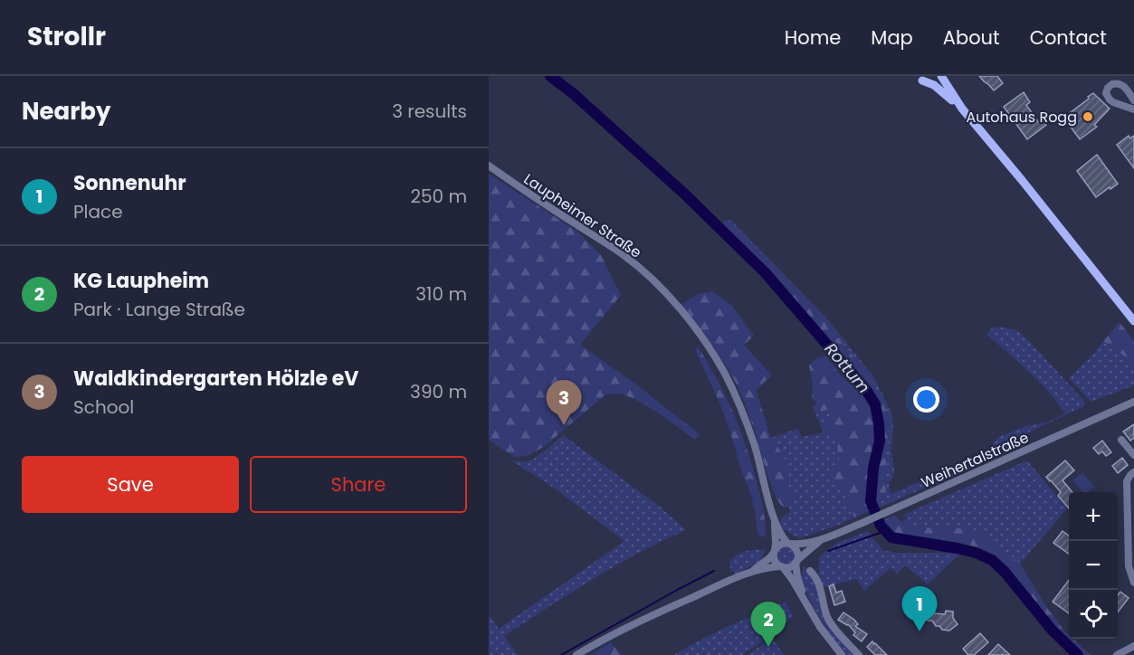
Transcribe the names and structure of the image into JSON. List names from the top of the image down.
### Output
{
  "streets": {
    "street": ["Laupheimer Straße", "Weihertalstraße"]
  },
  "crossings": [
    ["Laupheimer Straße", "Weihertalstraße"]
  ],
  "water": ["Rottum"],
  "places": ["Autohaus Rogg"],
  "page": {
    "header": "Strollr",
    "nav": [
      "Home",
      "Map",
      "About",
      "Contact"
    ],
    "heading": ["Nearby", "3 results"],
    "list": [
      {
        "mark": "1",
        "name": "Sonnenuhr",
        "note": "Place",
        "value": "250 m"
      },
      {
        "mark": "2",
        "name": "KG Laupheim",
        "note": "Park · Lange Straße",
        "value": "310 m"
      },
      {
        "mark": "3",
        "name": "Waldkindergarten Hölzle eV",
        "note": "School",
        "value": "390 m"
      }
    ],
    "pins": ["3", "1", "2"],
    "buttons": ["Save", "Share"],
    "map_buttons": ["+", "−"]
  }
}
